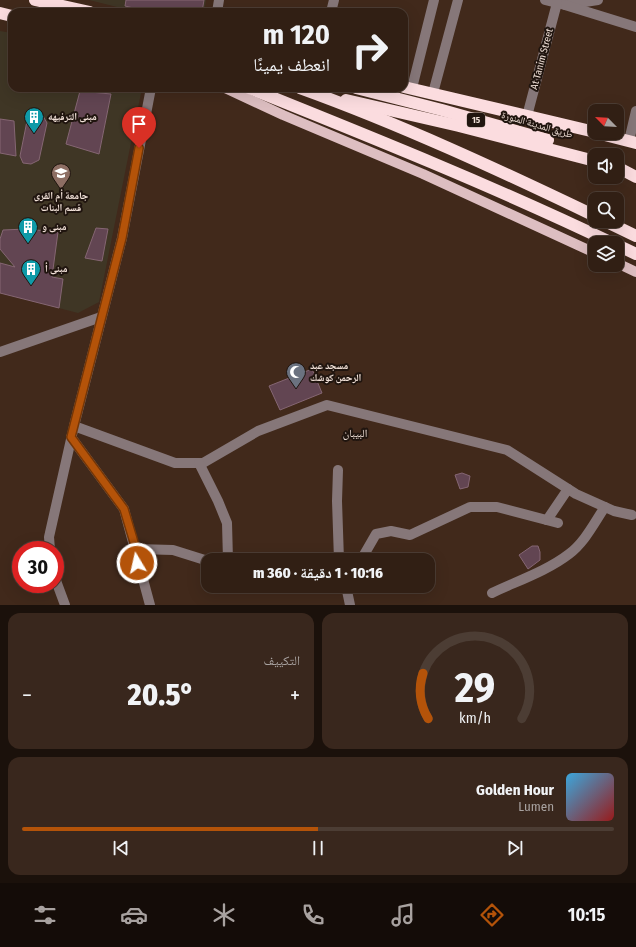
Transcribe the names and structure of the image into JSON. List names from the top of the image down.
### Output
{
  "streets": {
    "highway": ["15", "طريق المدينة المنورة"],
    "street": ["At Tanim Street"]
  },
  "crossings": [
    ["At Tanim Street", "طريق المدينة المنورة"]
  ],
  "districts": ["البيبان"],
  "places": {
    "building": ["مبنى الترفيهه", "مبنى و", "مبنى أ"],
    "school or university": ["جامعة أم القرى قسم البنات"],
    "mosque": ["مسجد عبد الرحمن كوشك"]
  },
  "north": "top left",
  "page": {
    "turn": ["120 m", "انعطف يمينًا"],
    "limit": "30",
    "trip": "10:16 · 1 دقيقة · 360 m",
    "tile": "التكييف",
    "heat": ["−", "20.5°", "+"],
    "song": ["Golden Hour", "Lumen"],
    "tabs": "10:15",
    "gauge": ["29", "km/h"]
  }
}
